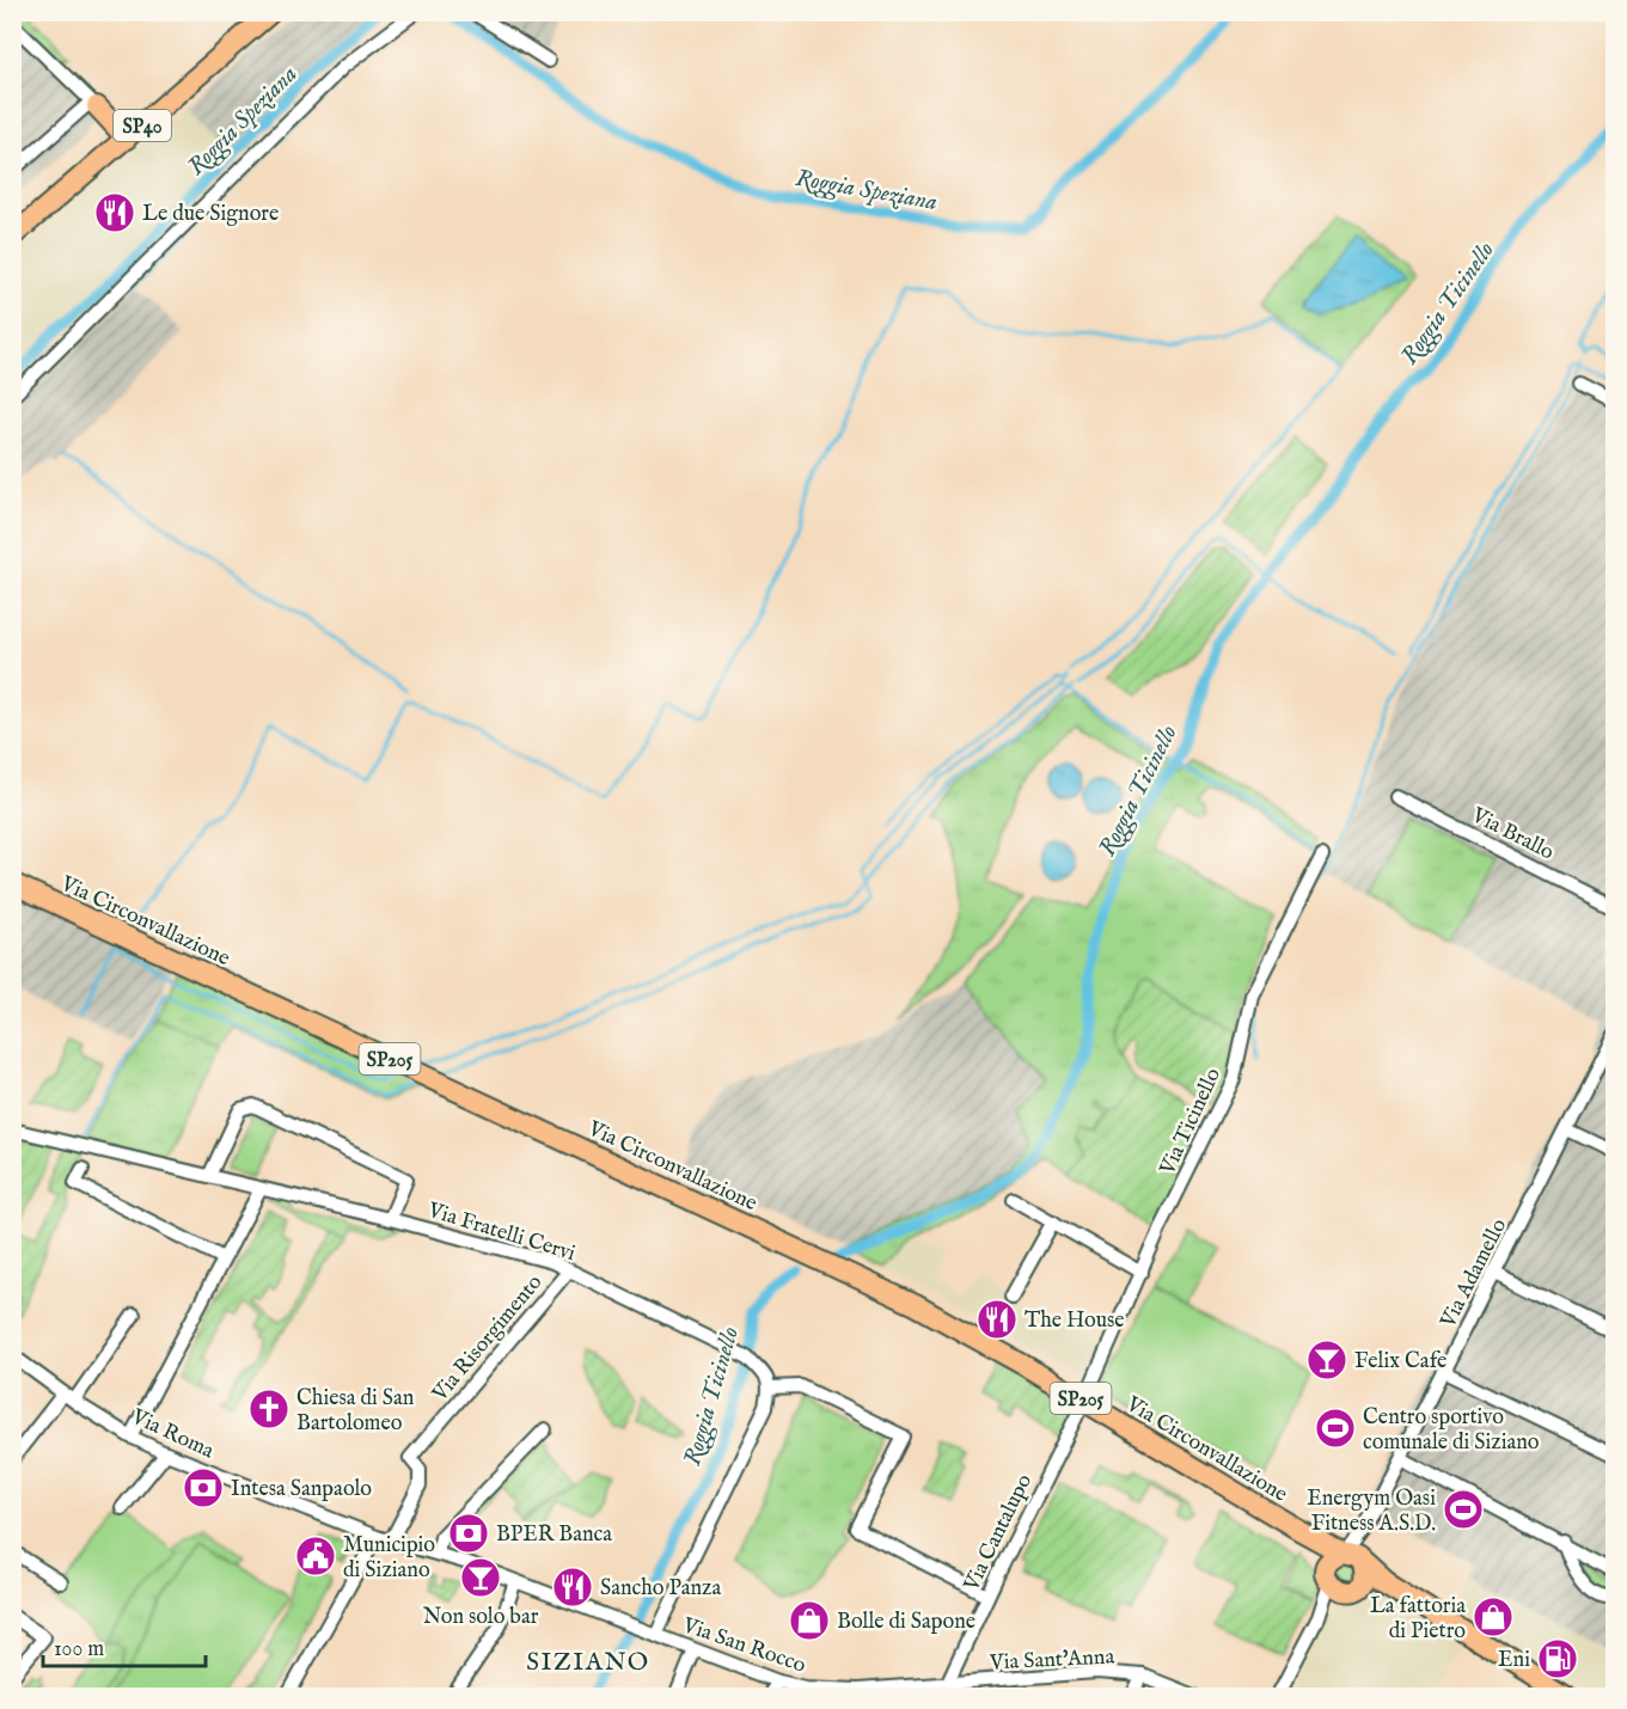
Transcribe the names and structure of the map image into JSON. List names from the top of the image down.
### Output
{
  "streets": {
    "main road": ["SP40", "Via Circonvallazione", "SP205"],
    "street": [
      "Via Brallo",
      "Via Ticinello",
      "Via Fratelli Cervi",
      "Via Adamello",
      "Via Risorgimento",
      "Via Roma",
      "Via Cantalupo",
      "Via San Rocco",
      "Via Sant'Anna"
    ]
  },
  "crossings": [
    ["Via Circonvallazione", "SP205"],
    ["Via Circonvallazione", "Via Ticinello"],
    ["Via Circonvallazione", "Via Cantalupo"],
    ["SP205", "Via Adamello"],
    ["Via Ticinello", "Via Cantalupo"],
    ["Via Fratelli Cervi", "Via Risorgimento"],
    ["Via Risorgimento", "Via Roma"],
    ["Via Roma", "Via San Rocco"],
    ["Via Cantalupo", "Via San Rocco"],
    ["Via Cantalupo", "Via Sant'Anna"],
    ["Via San Rocco", "Via Sant'Anna"]
  ],
  "districts": ["SIZIANO"],
  "water": ["Roggia Speziana", "Roggia Ticinello"],
  "places": {
    "restaurant": ["Le due Signore", "The House", "Sancho Panza"],
    "bar": ["Felix Cafe", "Non solo bar"],
    "church": ["Chiesa di San Bartolomeo"],
    "sports": ["Centro sportivo comunale di Siziano", "Energym Oasi Fitness A.S.D."],
    "bank": ["Intesa Sanpaolo", "BPER Banca"],
    "public building": ["Municipio di Siziano"],
    "shop": ["La fattoria di Pietro", "Bolle di Sapone"],
    "fuel station": ["Eni"]
  },
  "scale_bar": "100 m"
}
